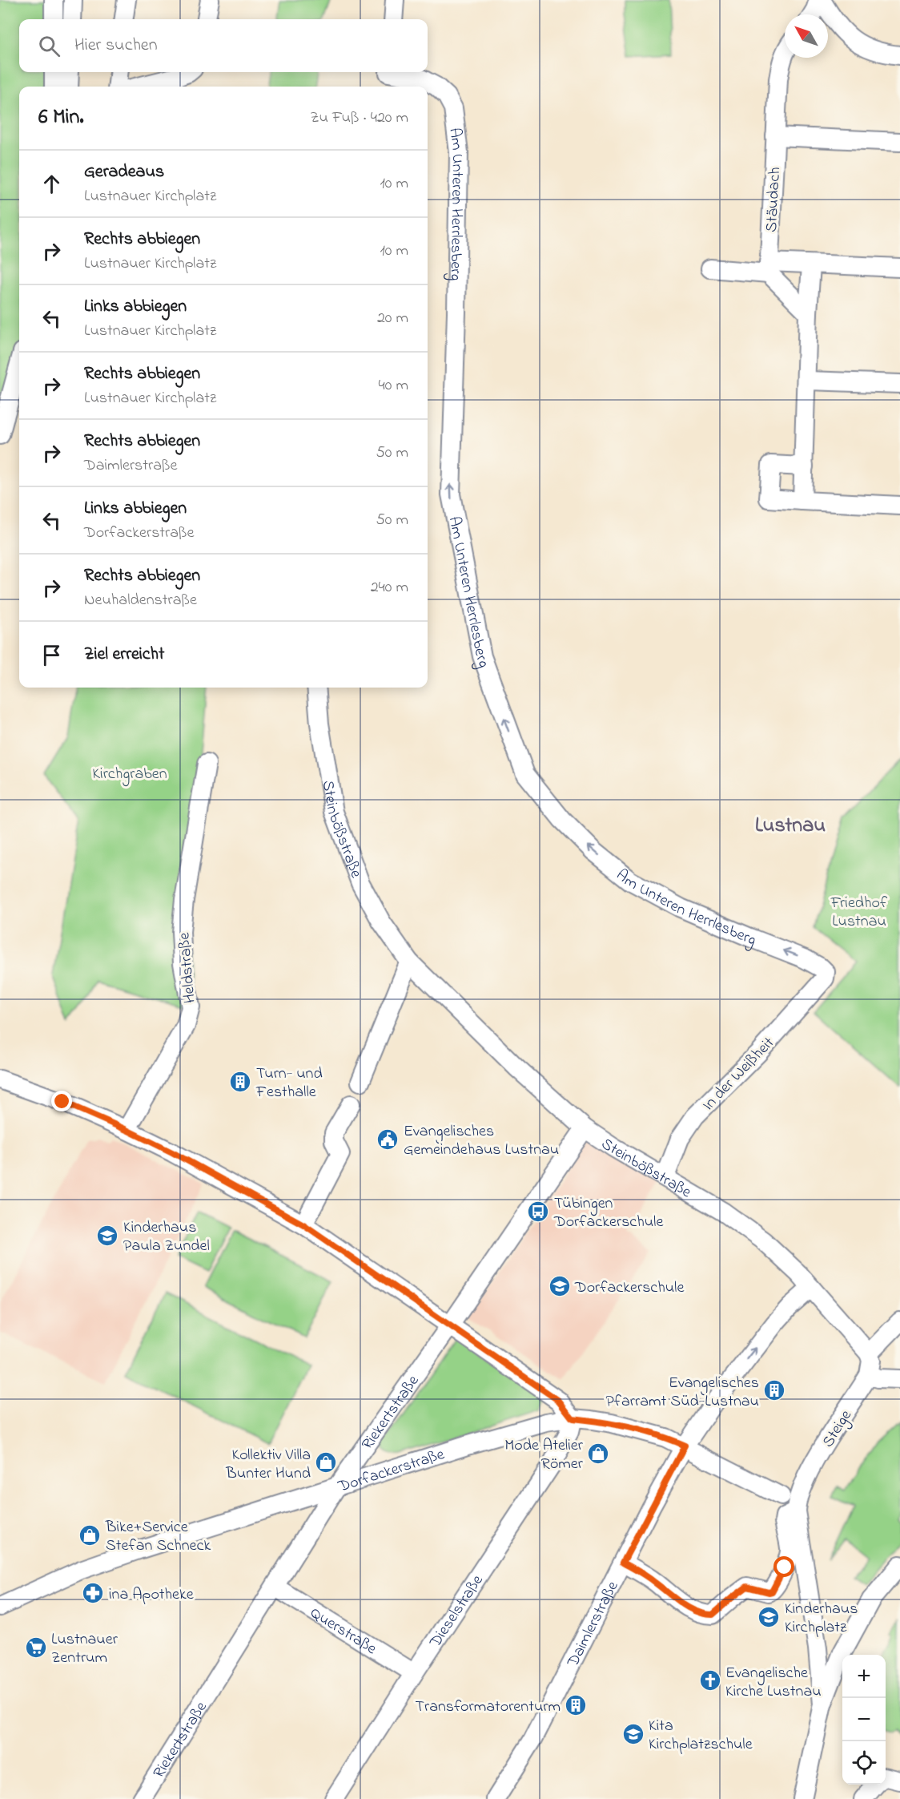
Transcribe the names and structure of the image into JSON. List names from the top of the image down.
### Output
{
  "streets": {
    "street": [
      "Stäudach",
      "Am Unteren Herrlesberg",
      "Steinbößstraße",
      "Heldstraße",
      "In der Weißheit",
      "Riekertstraße",
      "Steige",
      "Dorfackerstraße",
      "Dieselstraße",
      "Daimlerstraße",
      "Querstraße"
    ]
  },
  "crossings": [
    ["Am Unteren Herrlesberg", "In der Weißheit"],
    ["Steinbößstraße", "In der Weißheit"],
    ["Steinbößstraße", "Riekertstraße"],
    ["Steinbößstraße", "Daimlerstraße"],
    ["Riekertstraße", "Dorfackerstraße"],
    ["Riekertstraße", "Querstraße"],
    ["Dorfackerstraße", "Dieselstraße"],
    ["Dorfackerstraße", "Daimlerstraße"],
    ["Dieselstraße", "Querstraße"]
  ],
  "one_way": ["Am Unteren Herrlesberg"],
  "districts": ["Lustnau"],
  "parks": ["Kirchgraben", "Friedhof Lustnau"],
  "places": {
    "building": ["Turn- und Festhalle", "Evangelisches Pfarramt Süd-Lustnau", "Transformatorenturm"],
    "public building": ["Evangelisches Gemeindehaus Lustnau"],
    "bus stop": ["Tübingen Dorfackerschule"],
    "school or university": [
      "Kinderhaus Paula Zundel",
      "Dorfackerschule",
      "Kinderhaus Kirchplatz",
      "Kita Kirchplatzschule"
    ],
    "shop": ["Mode Atelier Römer", "Kollektiv Villa Bunter Hund", "Bike+Service Stefan Schneck"],
    "pharmacy": ["ina Apotheke"],
    "supermarket": ["Lustnauer Zentrum"],
    "church": ["Evangelische Kirche Lustnau"]
  },
  "north": "top left",
  "page": {
    "search": "Hier suchen",
    "heading": ["6 Min.", "Zu Fuß · 420 m"],
    "list": [
      ["Geradeaus", "Lustnauer Kirchplatz", "10 m"],
      ["Rechts abbiegen", "Lustnauer Kirchplatz", "10 m"],
      ["Links abbiegen", "Lustnauer Kirchplatz", "20 m"],
      ["Rechts abbiegen", "Lustnauer Kirchplatz", "40 m"],
      ["Rechts abbiegen", "Daimlerstraße", "50 m"],
      ["Links abbiegen", "Dorfackerstraße", "50 m"],
      ["Rechts abbiegen", "Neuhaldenstraße", "240 m"],
      "Ziel erreicht"
    ],
    "map_buttons": ["+", "−"]
  }
}
